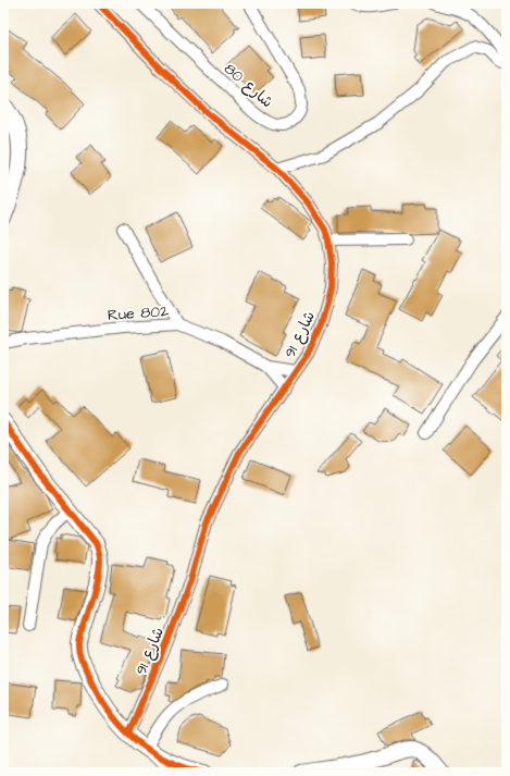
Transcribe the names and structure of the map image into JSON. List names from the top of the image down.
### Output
{
  "streets": {
    "street": ["شارع 80", "Rue 802", "شارع 91"]
  },
  "crossings": [
    ["Rue 802", "شارع 91"]
  ]
}
